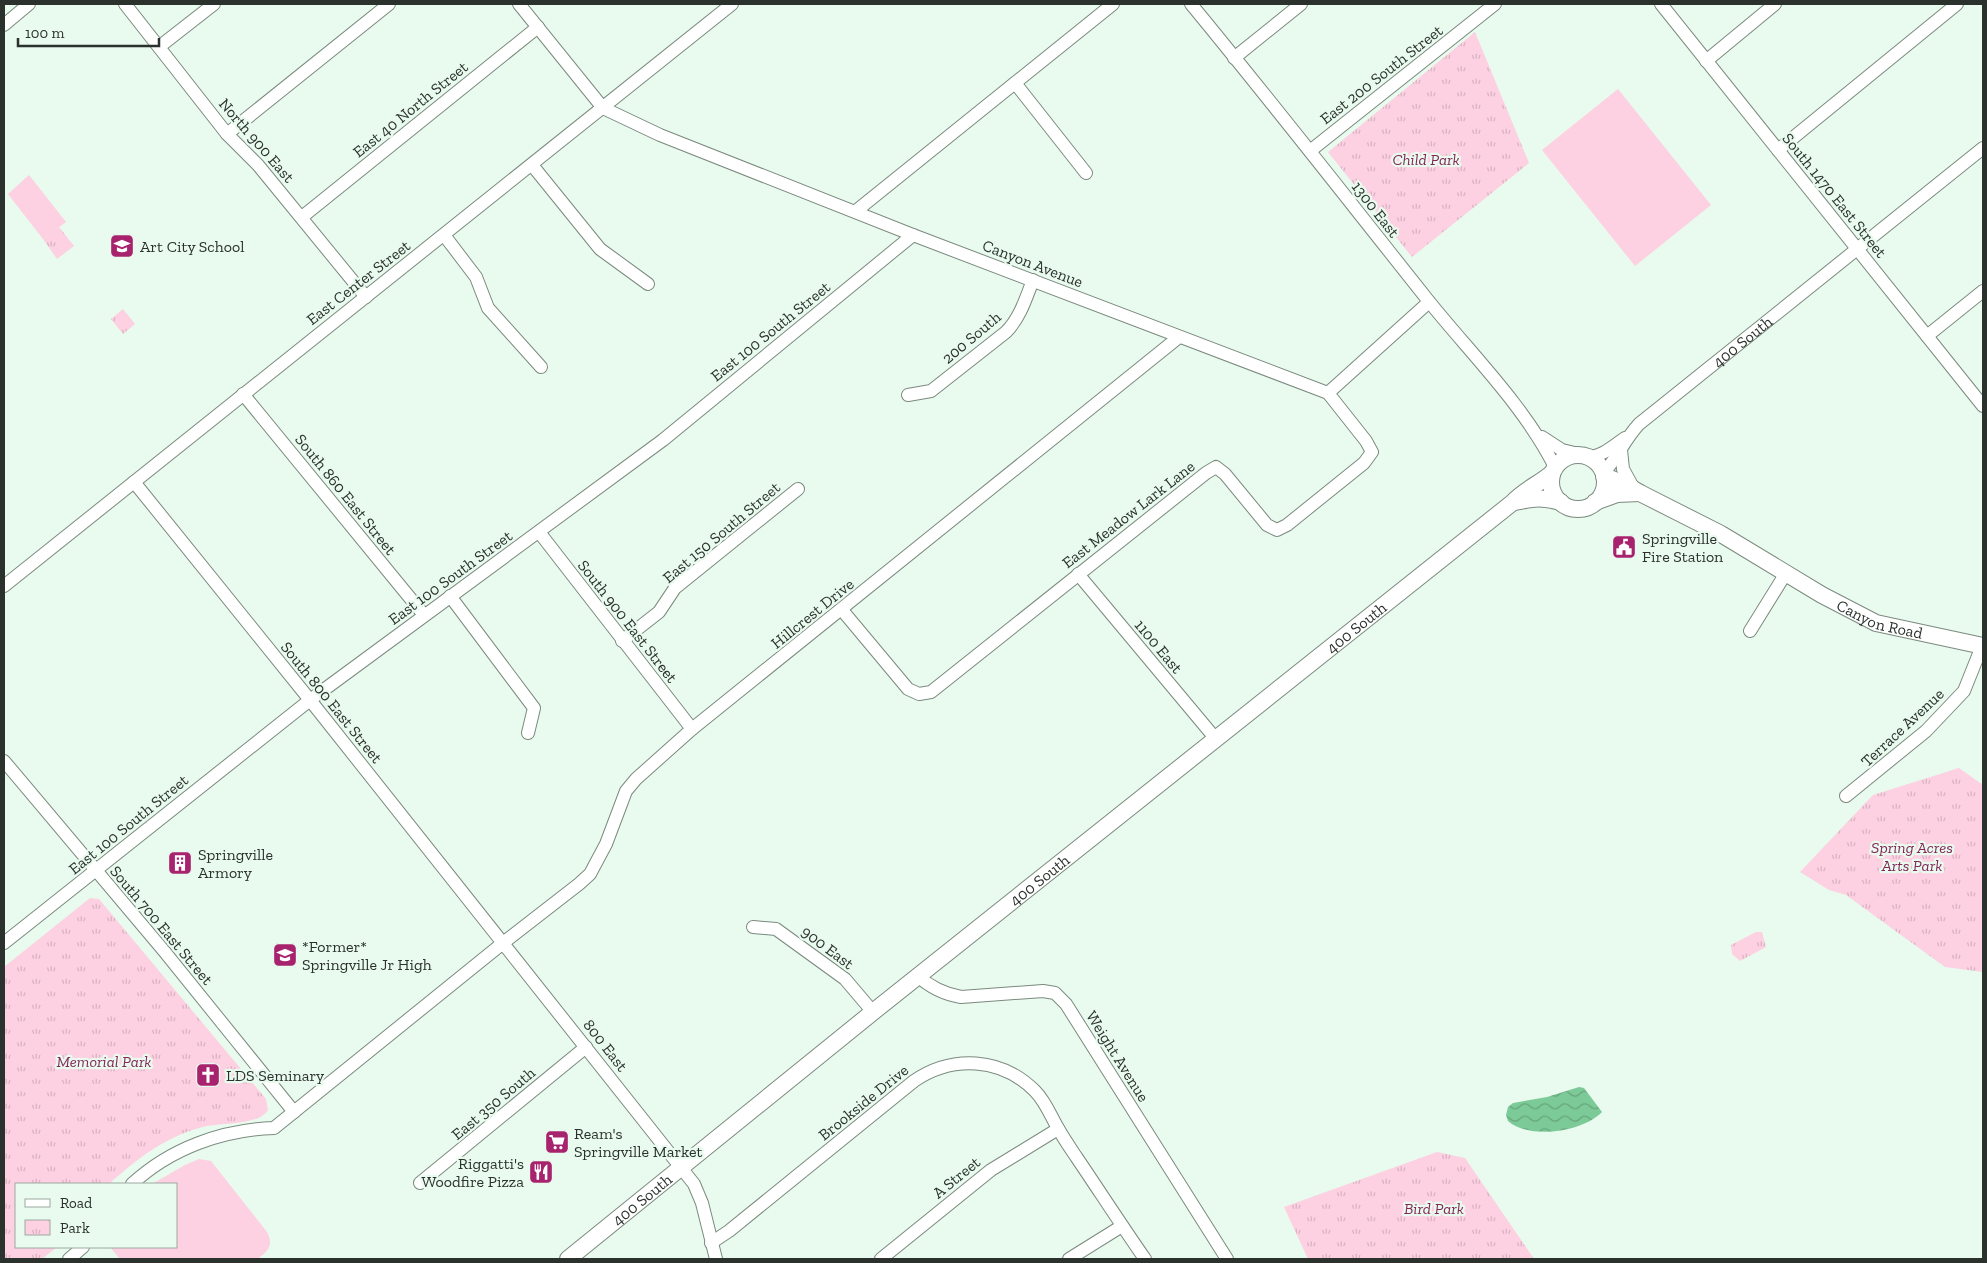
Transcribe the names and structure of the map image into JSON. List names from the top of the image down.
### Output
{
  "streets": {
    "main road": ["400 South", "Canyon Road"],
    "street": [
      "East 200 South Street",
      "East 40 North Street",
      "North 900 East",
      "South 1470 East Street",
      "1300 East",
      "Canyon Avenue",
      "East Center Street",
      "East 100 South Street",
      "200 South",
      "South 860 East Street",
      "East Meadow Lark Lane",
      "East 150 South Street",
      "Hillcrest Drive",
      "South 900 East Street",
      "1100 East",
      "South 800 East Street",
      "Terrace Avenue",
      "South 700 East Street",
      "900 East",
      "800 East",
      "Weight Avenue",
      "Brookside Drive",
      "East 350 South",
      "A Street"
    ]
  },
  "crossings": [
    ["East 200 South Street", "1300 East"],
    ["East 40 North Street", "North 900 East"],
    ["North 900 East", "East Center Street"],
    ["South 1470 East Street", "400 South"],
    ["1300 East", "400 South"],
    ["1300 East", "Canyon Road"],
    ["Canyon Avenue", "East Center Street"],
    ["Canyon Avenue", "East 100 South Street"],
    ["Canyon Avenue", "200 South"],
    ["Canyon Avenue", "East Meadow Lark Lane"],
    ["Canyon Avenue", "Hillcrest Drive"],
    ["East Center Street", "South 860 East Street"],
    ["East Center Street", "South 800 East Street"],
    ["East 100 South Street", "South 860 East Street"],
    ["East 100 South Street", "South 900 East Street"],
    ["East 100 South Street", "South 800 East Street"],
    ["East 100 South Street", "South 700 East Street"],
    ["400 South", "Canyon Road"],
    ["400 South", "1100 East"],
    ["400 South", "900 East"],
    ["400 South", "800 East"],
    ["400 South", "Weight Avenue"],
    ["East Meadow Lark Lane", "Hillcrest Drive"],
    ["East Meadow Lark Lane", "1100 East"],
    ["East 150 South Street", "South 900 East Street"],
    ["Hillcrest Drive", "South 900 East Street"],
    ["Hillcrest Drive", "South 800 East Street"],
    ["Hillcrest Drive", "South 700 East Street"],
    ["Hillcrest Drive", "800 East"],
    ["Canyon Road", "Terrace Avenue"],
    ["South 800 East Street", "800 East"],
    ["800 East", "East 350 South"],
    ["Brookside Drive", "A Street"]
  ],
  "parks": [
    "Child Park",
    "Spring Acres Arts Park",
    "Memorial Park",
    "Bird Park"
  ],
  "places": {
    "school or university": ["Art City School", "*Former* Springville Jr High"],
    "public building": ["Springville Fire Station"],
    "building": ["Springville Armory"],
    "church": ["LDS Seminary"],
    "supermarket": ["Ream's Springville Market"],
    "restaurant": ["Riggatti's Woodfire Pizza"]
  },
  "legend": ["Road", "Park"],
  "scale_bar": "100 m"
}
